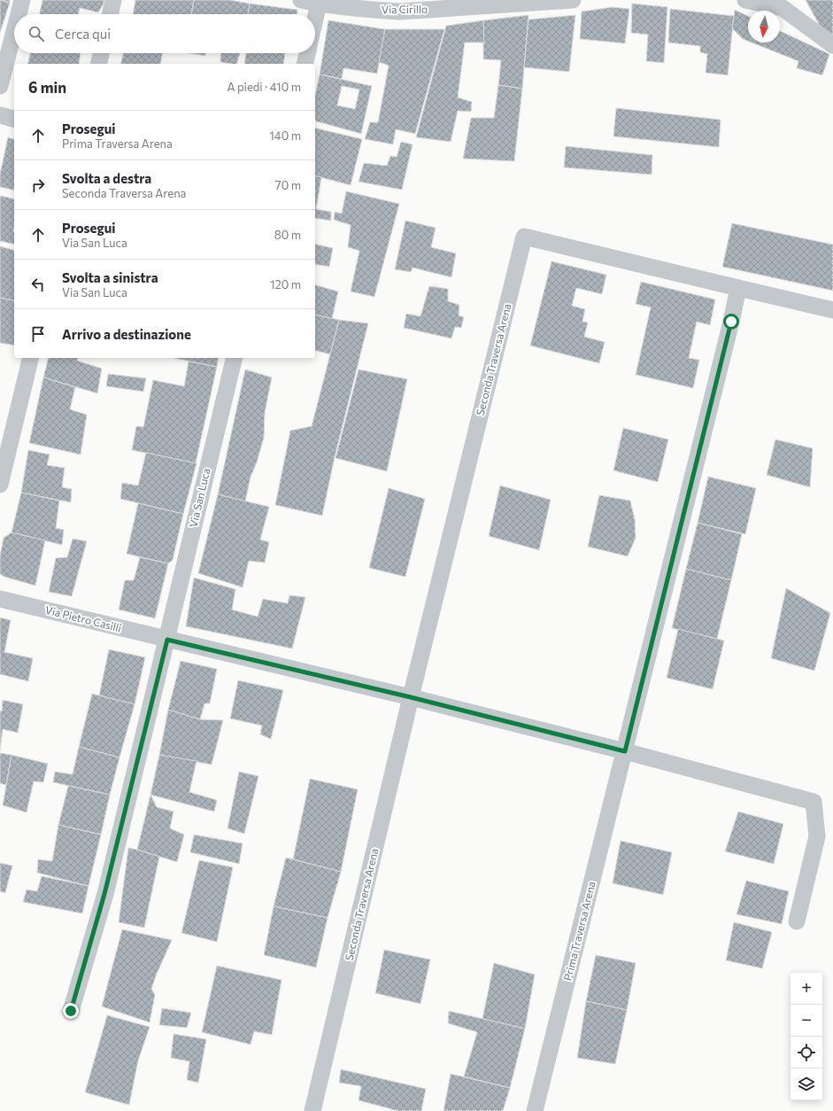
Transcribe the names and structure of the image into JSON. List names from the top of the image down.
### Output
{
  "streets": {
    "street": [
      "Via Cirillo",
      "Seconda Traversa Arena",
      "Via San Luca",
      "Via Pietro Casilli",
      "Prima Traversa Arena"
    ]
  },
  "crossings": [
    ["Seconda Traversa Arena", "Prima Traversa Arena"],
    ["Via San Luca", "Via Pietro Casilli"]
  ],
  "north": "bottom",
  "page": {
    "search": "Cerca qui",
    "heading": ["6 min", "A piedi · 410 m"],
    "list": [
      ["Prosegui", "Prima Traversa Arena", "140 m"],
      ["Svolta a destra", "Seconda Traversa Arena", "70 m"],
      ["Prosegui", "Via San Luca", "80 m"],
      ["Svolta a sinistra", "Via San Luca", "120 m"],
      "Arrivo a destinazione"
    ],
    "map_buttons": ["+", "−"]
  }
}
